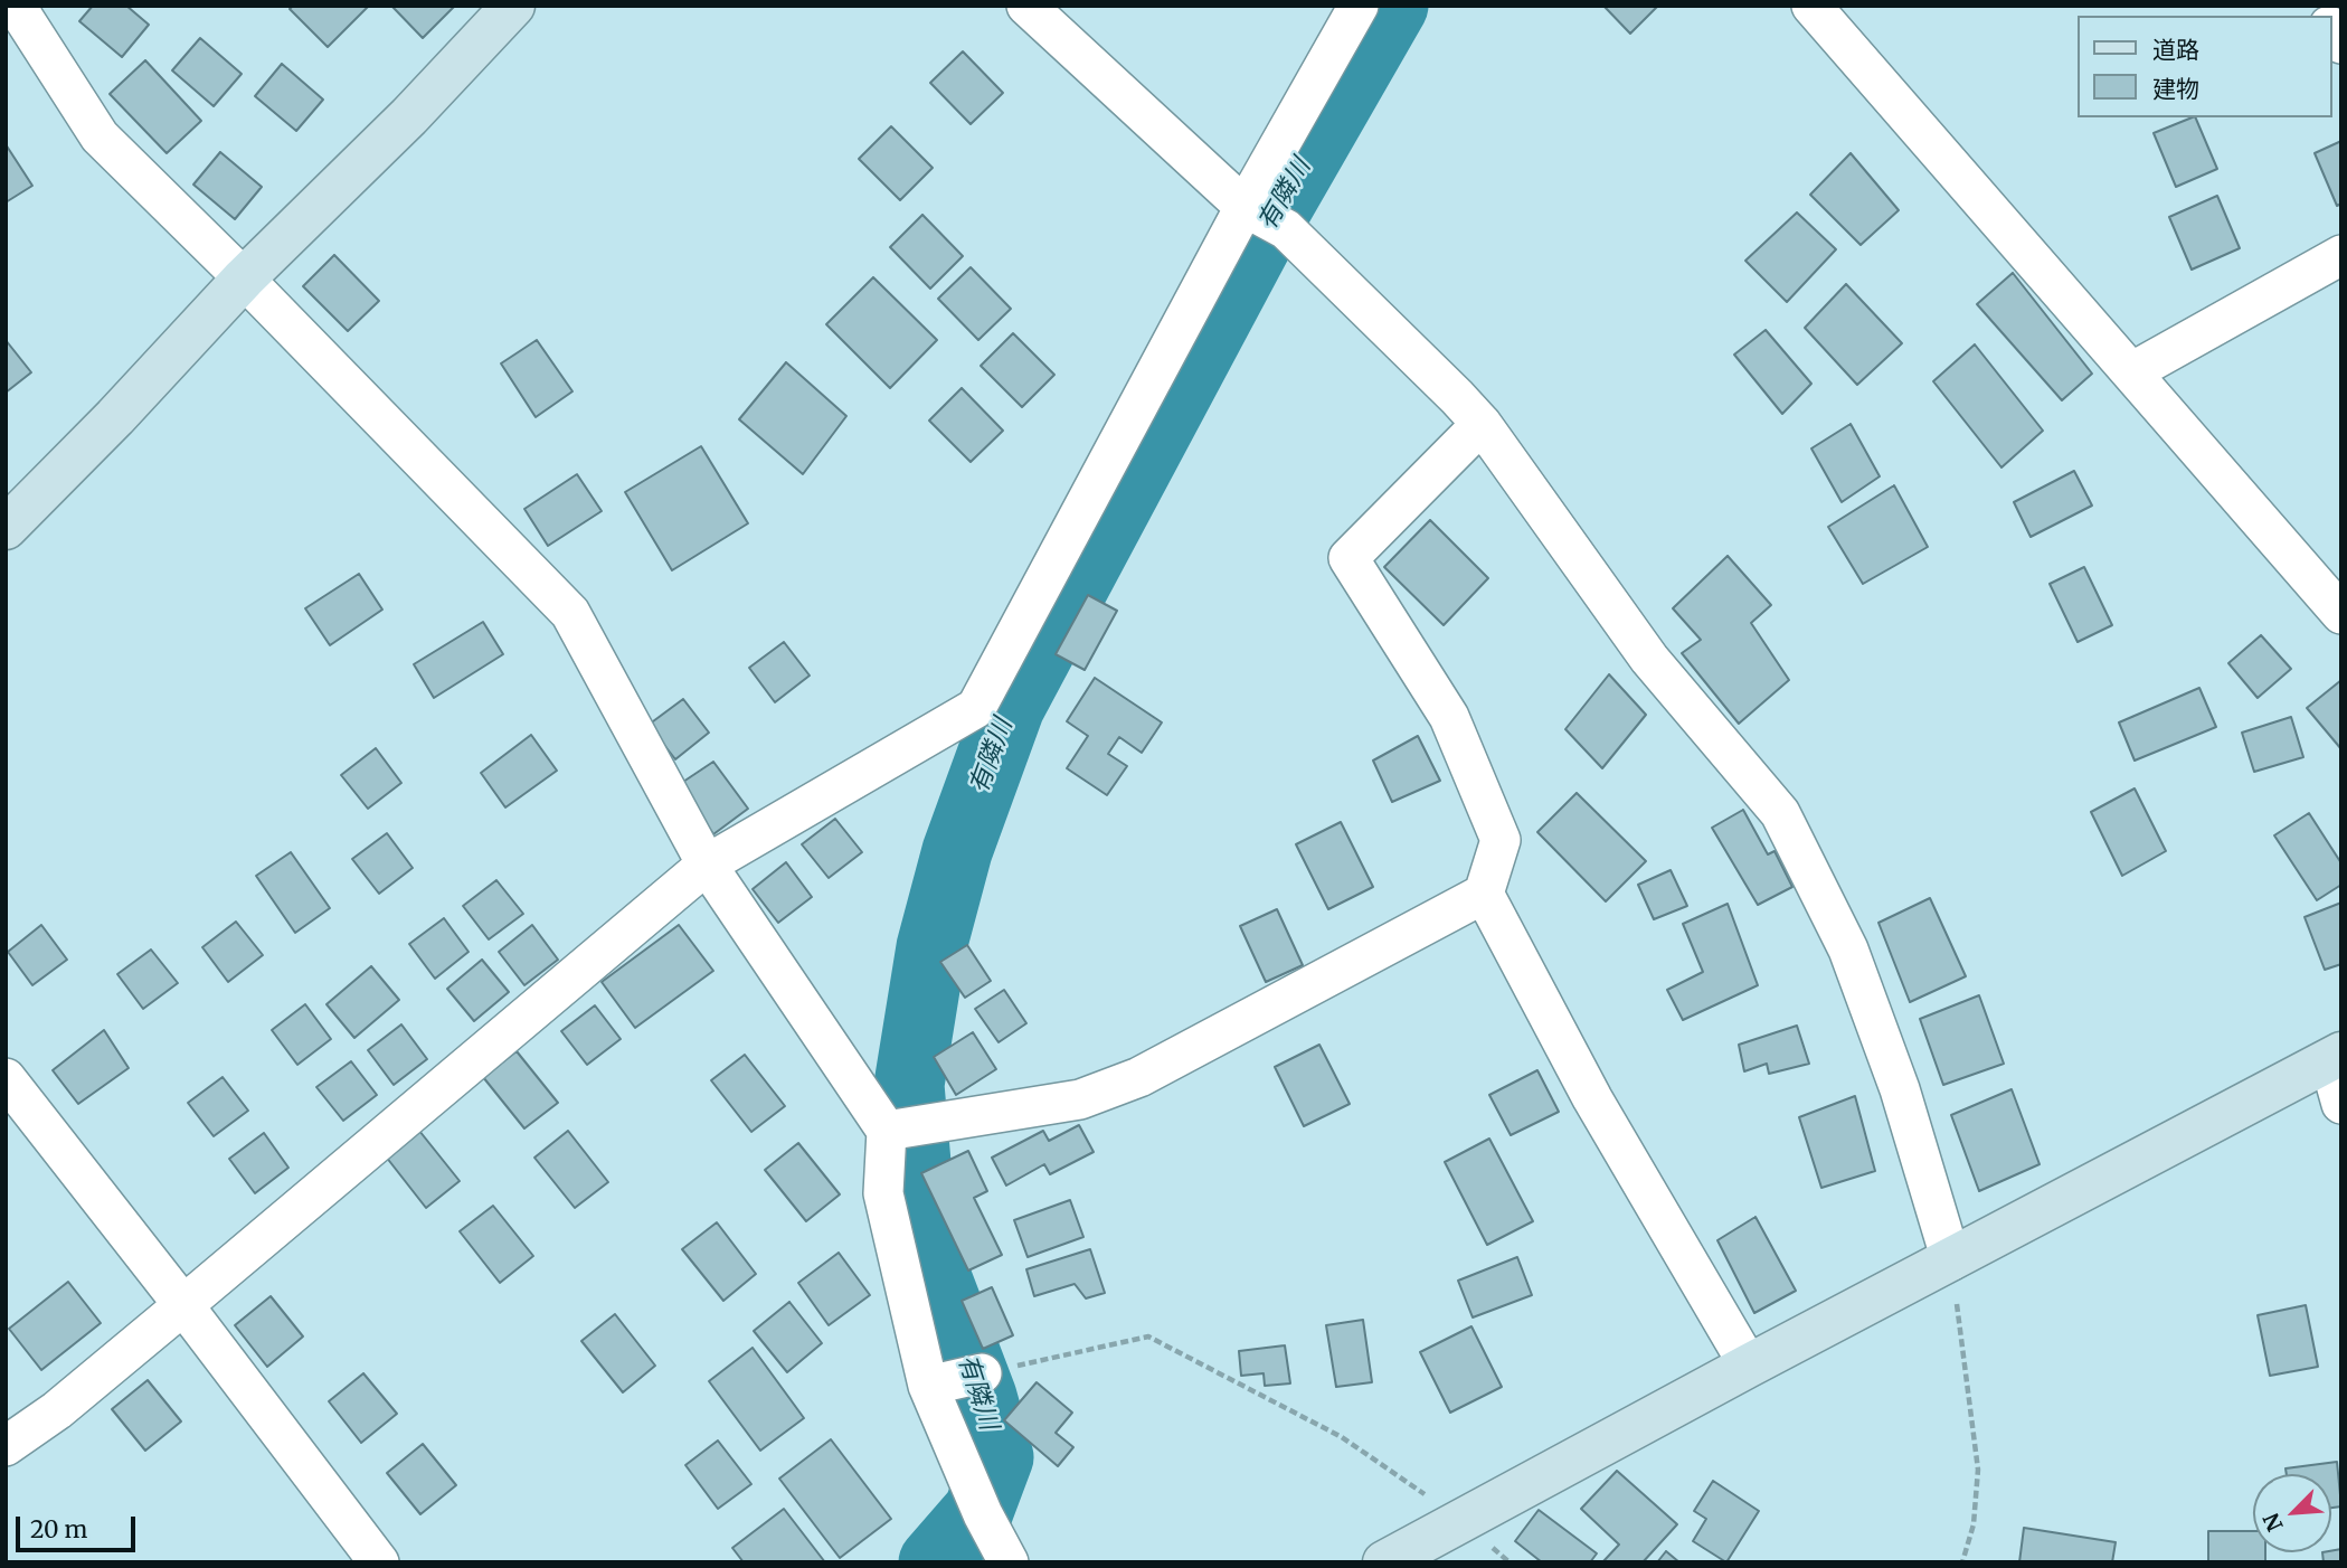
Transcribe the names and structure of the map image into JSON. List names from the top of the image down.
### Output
{
  "water": ["有隣川"],
  "legend": ["道路", "建物"],
  "scale_bar": "20 m",
  "north": "bottom left"
}
